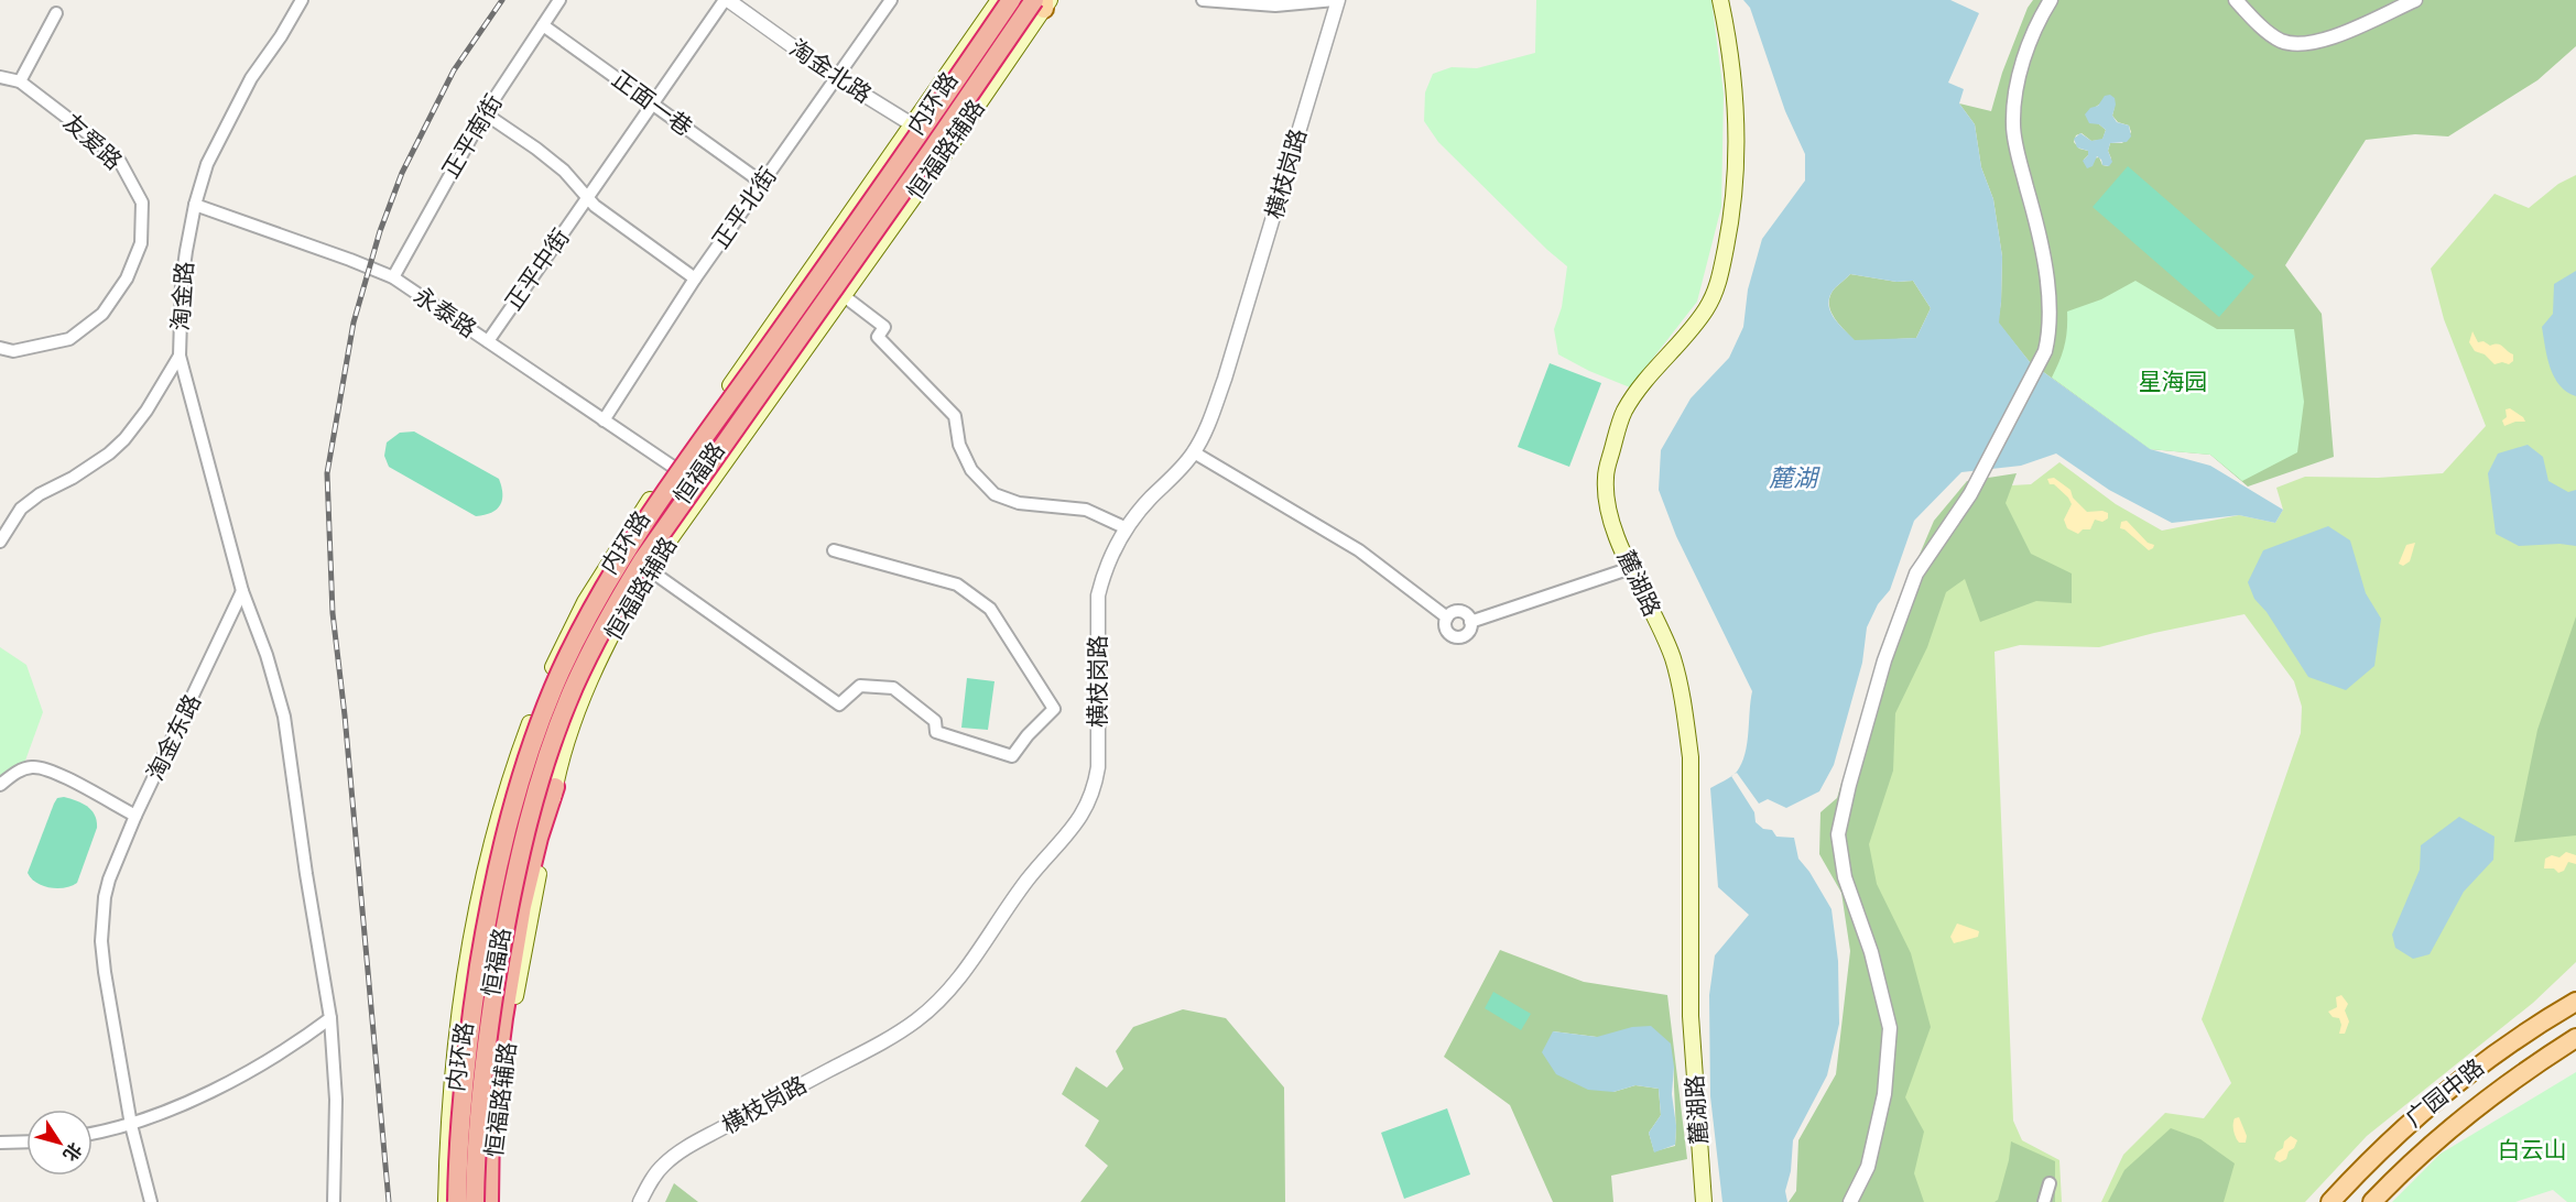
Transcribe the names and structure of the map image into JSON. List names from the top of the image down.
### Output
{
  "streets": {
    "highway": ["内环路"],
    "main road": [
      "恒福路辅路",
      "恒福路",
      "麓湖路",
      "广园中路"
    ],
    "street": [
      "淘金北路",
      "正面一巷",
      "正平南街",
      "友爱路",
      "横枝岗路",
      "正平北街",
      "正平中街",
      "淘金路",
      "永泰路",
      "淘金东路"
    ]
  },
  "crossings": [
    ["淘金北路", "恒福路辅路"],
    ["淘金北路", "正平北街"],
    ["淘金北路", "正平中街"],
    ["淘金北路", "恒福路"],
    ["正面一巷", "正平南街"],
    ["正面一巷", "正平北街"],
    ["正面一巷", "正平中街"],
    ["内环路", "恒福路辅路"],
    ["内环路", "恒福路"],
    ["正平南街", "永泰路"],
    ["恒福路辅路", "永泰路"],
    ["恒福路辅路", "恒福路"],
    ["正平北街", "永泰路"],
    ["正平中街", "永泰路"],
    ["淘金路", "永泰路"]
  ],
  "water": ["麓湖"],
  "parks": ["星海园", "白云山"],
  "north": "bottom right"
}
